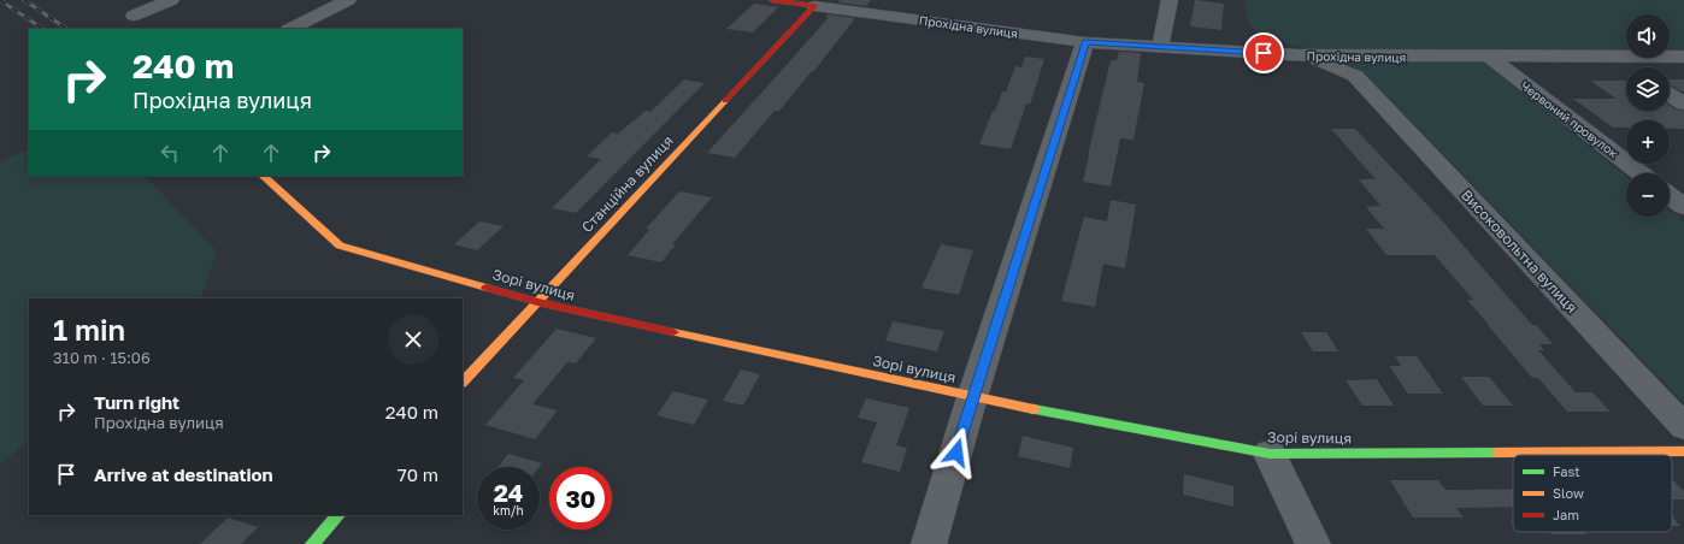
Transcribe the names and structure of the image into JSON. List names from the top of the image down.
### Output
{
  "streets": {
    "street": [
      "Прохідна вулиця",
      "Червоний провулок",
      "Станційна вулиця",
      "Високовольтна вулиця",
      "Зорі вулиця"
    ]
  },
  "crossings": [
    ["Прохідна вулиця", "Червоний провулок"],
    ["Прохідна вулиця", "Станційна вулиця"],
    ["Прохідна вулиця", "Високовольтна вулиця"],
    ["Станційна вулиця", "Зорі вулиця"]
  ],
  "legend": ["Fast", "Slow", "Jam"],
  "page": {
    "map_buttons": ["+", "−"],
    "turn": ["240 m", "Прохідна вулиця"],
    "heading": ["1 min", "310 m · 15:06"],
    "list": [
      {
        "name": "Turn right",
        "note": "Прохідна вулиця",
        "value": "240 m"
      },
      {
        "name": "Arrive at destination",
        "value": "70 m"
      }
    ],
    "speed": "24 km/h",
    "limit": "30"
  }
}
